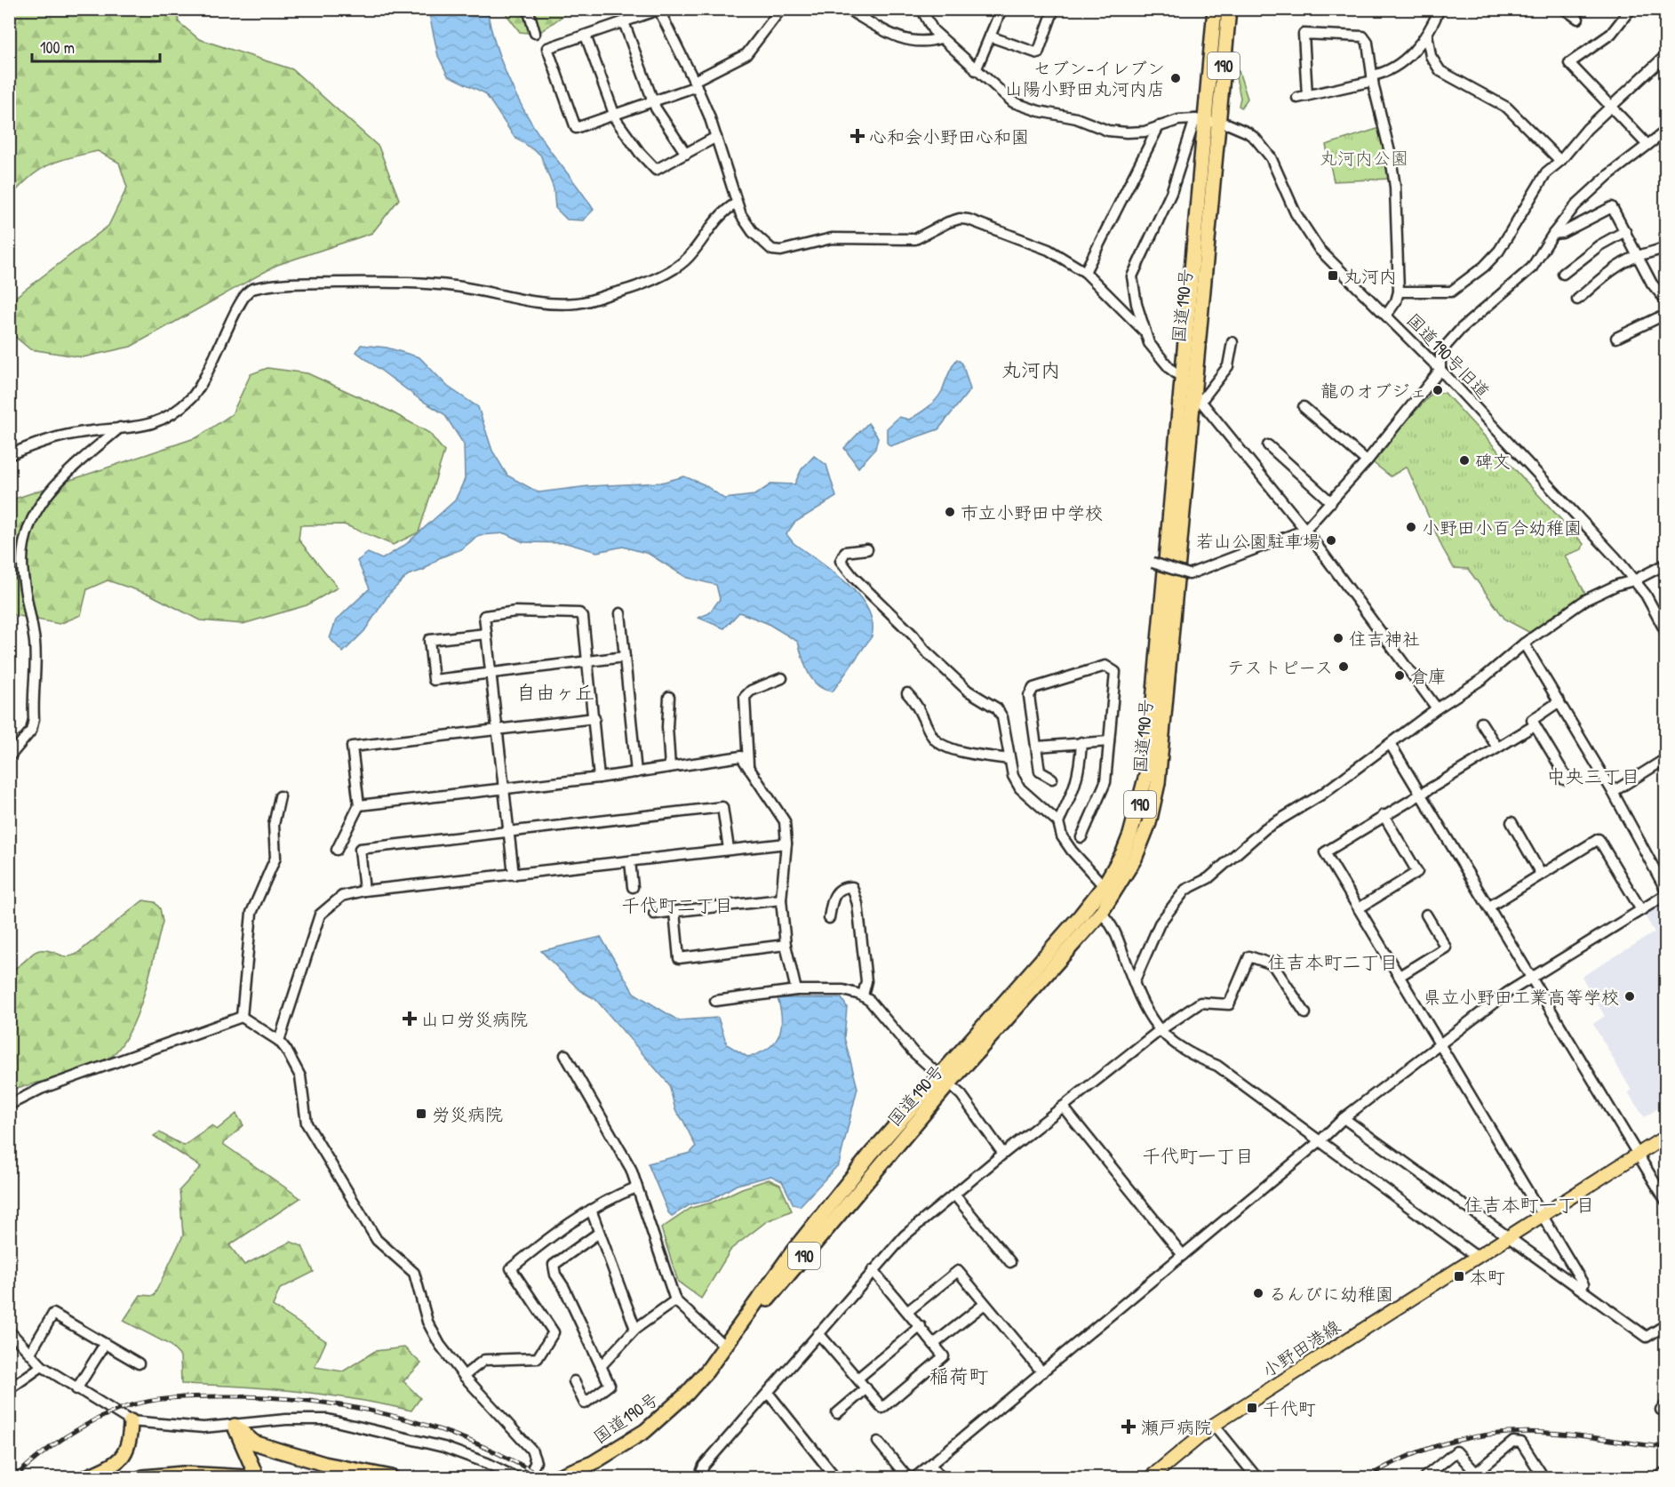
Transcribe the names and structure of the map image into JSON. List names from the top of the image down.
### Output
{
  "streets": {
    "highway": ["190", "国道190号"],
    "main road": ["小野田港線"],
    "street": ["国道190号旧道"]
  },
  "crossings": [
    ["国道190号", "国道190号旧道"]
  ],
  "districts": [
    "丸河内",
    "自由ヶ丘",
    "中央三丁目",
    "千代町二丁目",
    "住吉本町二丁目",
    "千代町一丁目",
    "住吉本町一丁目",
    "稲荷町"
  ],
  "parks": ["丸河内公園"],
  "places": {
    "other": [
      "セブン-イレブン 山陽小野田丸河内店",
      "龍のオブジェ",
      "碑文",
      "市立小野田中学校",
      "小野田小百合幼稚園",
      "若山公園駐車場",
      "住吉神社",
      "テストピース",
      "倉庫",
      "県立小野田工業高等学校",
      "るんびに幼稚園"
    ],
    "health": ["心和会小野田心和園", "山口労災病院", "瀬戸病院"],
    "transit": [
      "丸河内",
      "労災病院",
      "本町",
      "千代町"
    ]
  },
  "scale_bar": "100 m"
}
